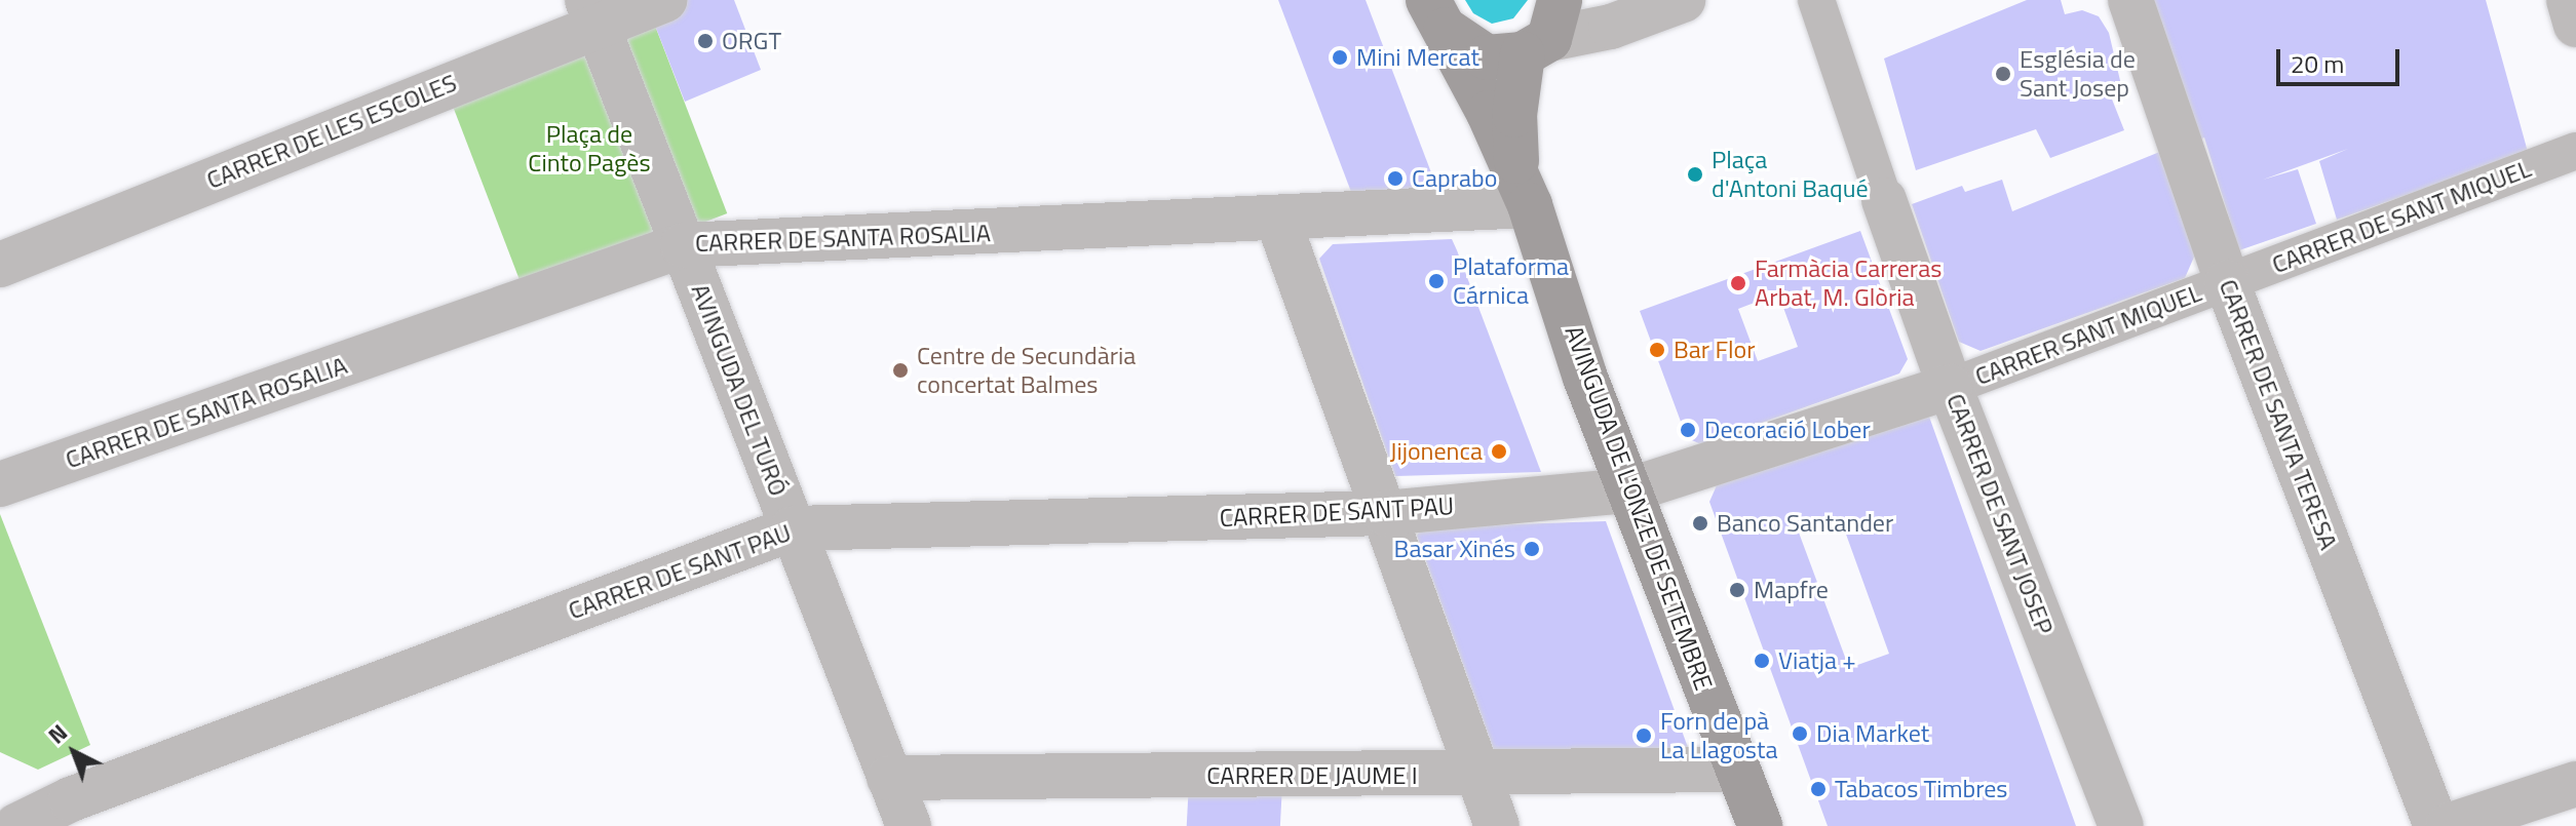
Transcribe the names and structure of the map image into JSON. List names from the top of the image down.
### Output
{
  "streets": {
    "main road": ["AVINGUDA DE L'ONZE DE SETEMBRE"],
    "street": [
      "CARRER DE LES ESCOLES",
      "CARRER DE SANT MIQUEL",
      "CARRER DE SANTA ROSALIA",
      "CARRER SANT MIQUEL",
      "AVINGUDA DEL TURÓ",
      "CARRER DE SANTA TERESA",
      "CARRER DE SANT PAU",
      "CARRER DE SANT JOSEP",
      "CARRER DE JAUME I"
    ]
  },
  "crossings": [
    ["CARRER DE LES ESCOLES", "AVINGUDA DEL TURÓ"],
    ["CARRER DE SANT MIQUEL", "CARRER SANT MIQUEL"],
    ["CARRER DE SANT MIQUEL", "CARRER DE SANTA TERESA"],
    ["CARRER DE SANTA ROSALIA", "AVINGUDA DEL TURÓ"],
    ["CARRER DE SANTA ROSALIA", "AVINGUDA DE L'ONZE DE SETEMBRE"],
    ["CARRER SANT MIQUEL", "CARRER DE SANTA TERESA"],
    ["CARRER SANT MIQUEL", "CARRER DE SANT JOSEP"],
    ["AVINGUDA DEL TURÓ", "CARRER DE SANT PAU"],
    ["AVINGUDA DEL TURÓ", "CARRER DE JAUME I"],
    ["AVINGUDA DE L'ONZE DE SETEMBRE", "CARRER DE SANT PAU"],
    ["AVINGUDA DE L'ONZE DE SETEMBRE", "CARRER DE JAUME I"]
  ],
  "parks": ["Plaça de Cinto Pagès"],
  "places": [
    "ORGT",
    "Mini Mercat",
    "Església de Sant Josep",
    "Plaça d'Antoni Baqué",
    "Caprabo",
    "Plataforma Cárnica",
    "Farmàcia Carreras Arbat, M. Glòria",
    "Bar Flor",
    "Centre de Secundària concertat Balmes",
    "Decoració Lober",
    "Jijonenca",
    "Banco Santander",
    "Basar Xinés",
    "Mapfre",
    "Viatja +",
    "Dia Market",
    "Forn de pà La Llagosta",
    "Tabacos Timbres"
  ],
  "scale_bar": "20 m",
  "north": "top left"
}
